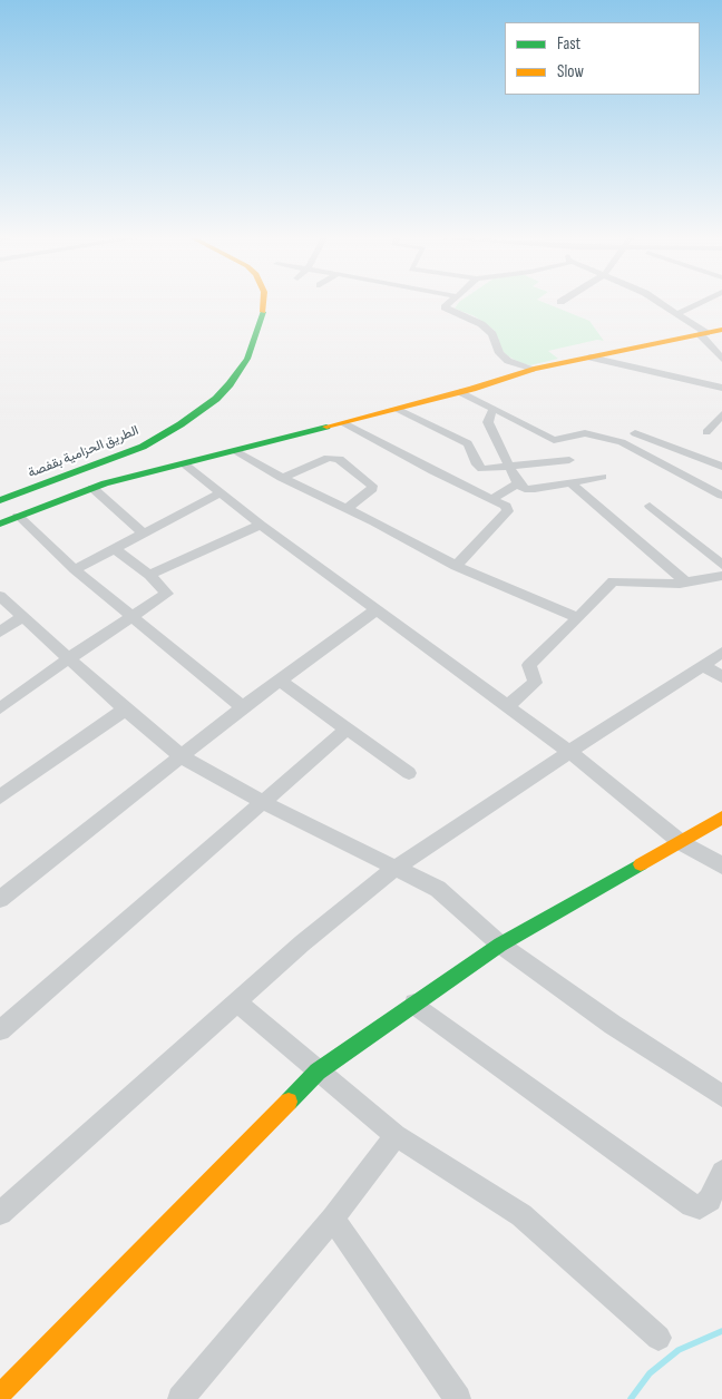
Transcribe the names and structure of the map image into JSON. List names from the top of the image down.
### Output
{
  "streets": {
    "main road": ["الطريق الحزامية بقفصة"]
  },
  "legend": ["Fast", "Slow"]
}
